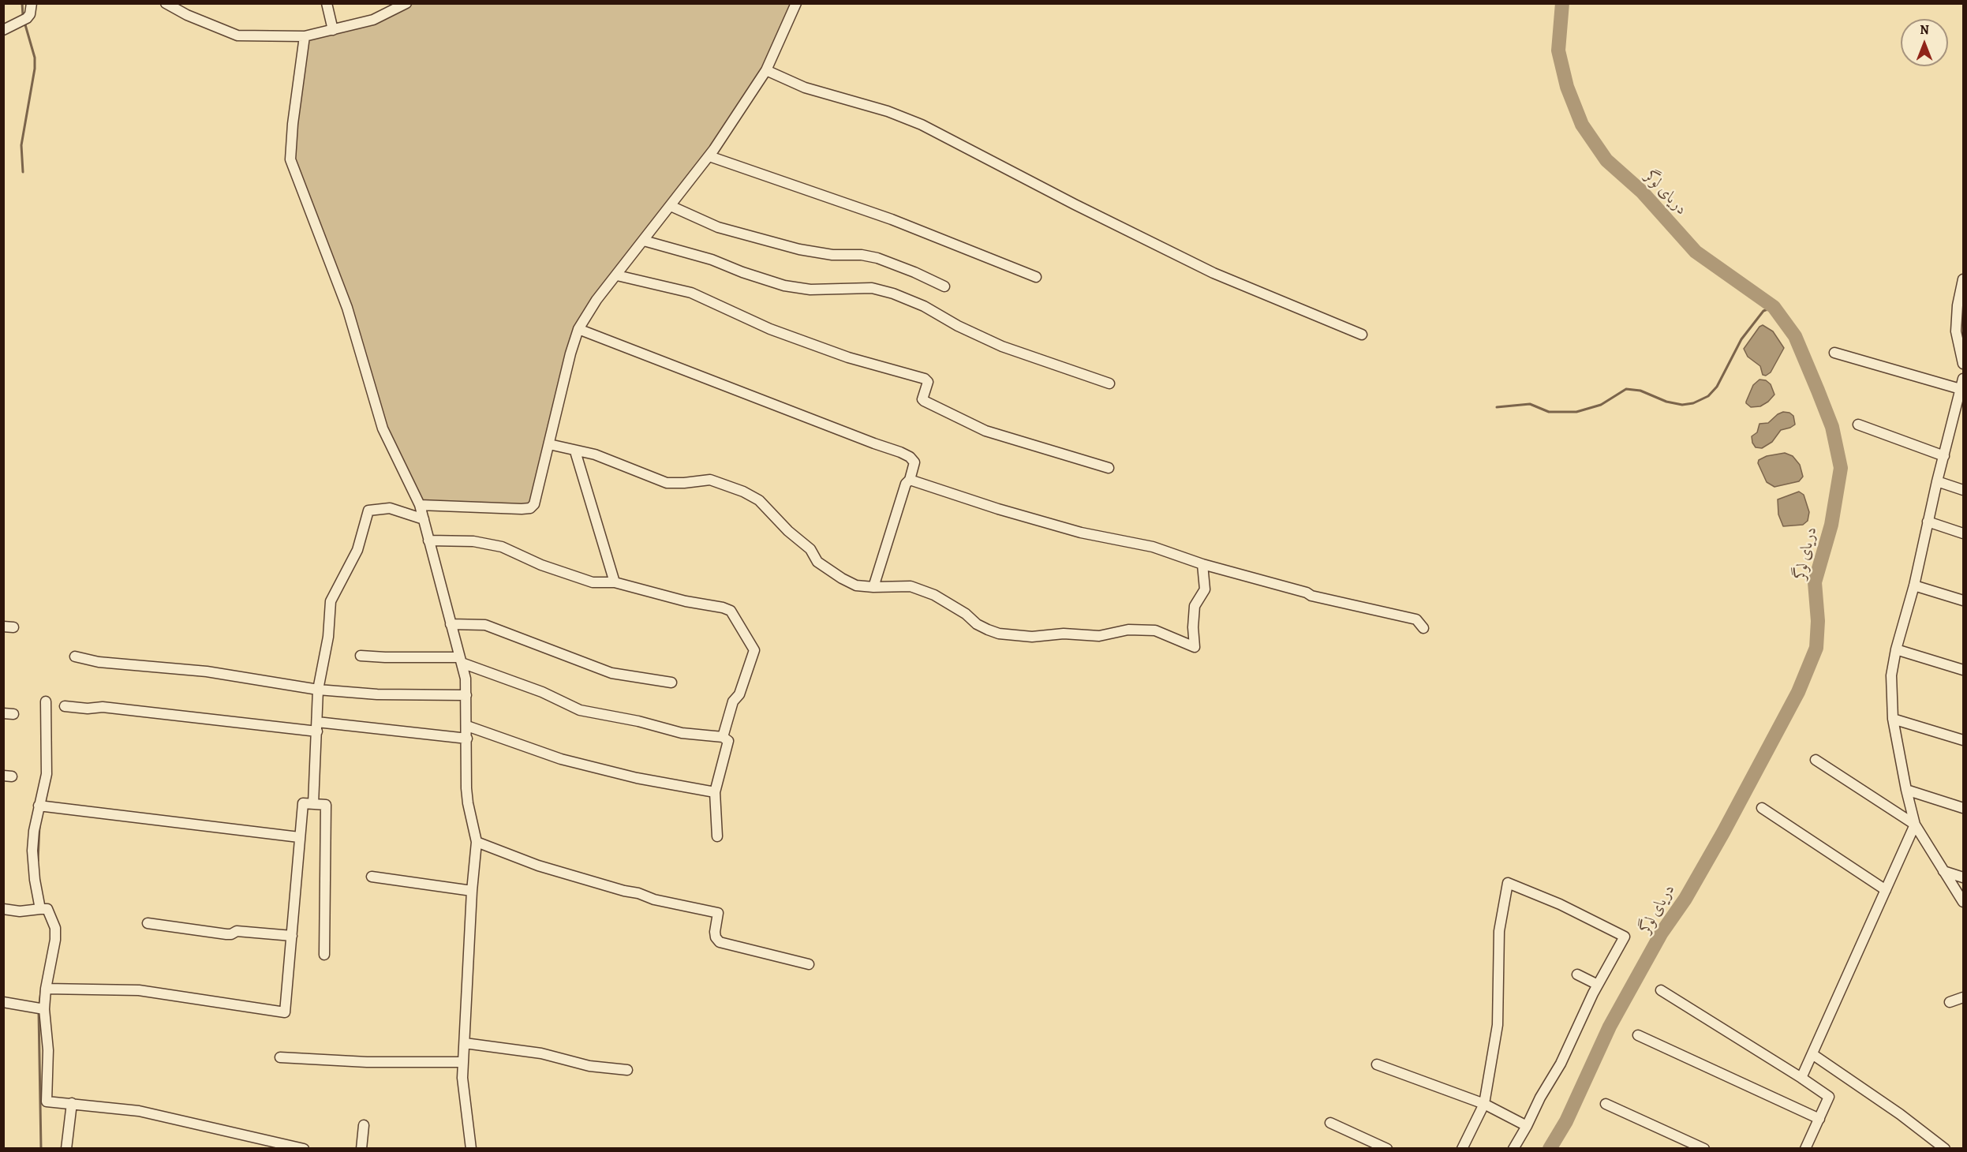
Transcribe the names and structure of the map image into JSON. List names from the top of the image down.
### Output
{
  "water": ["دریای لوگر"],
  "north": "top"
}
